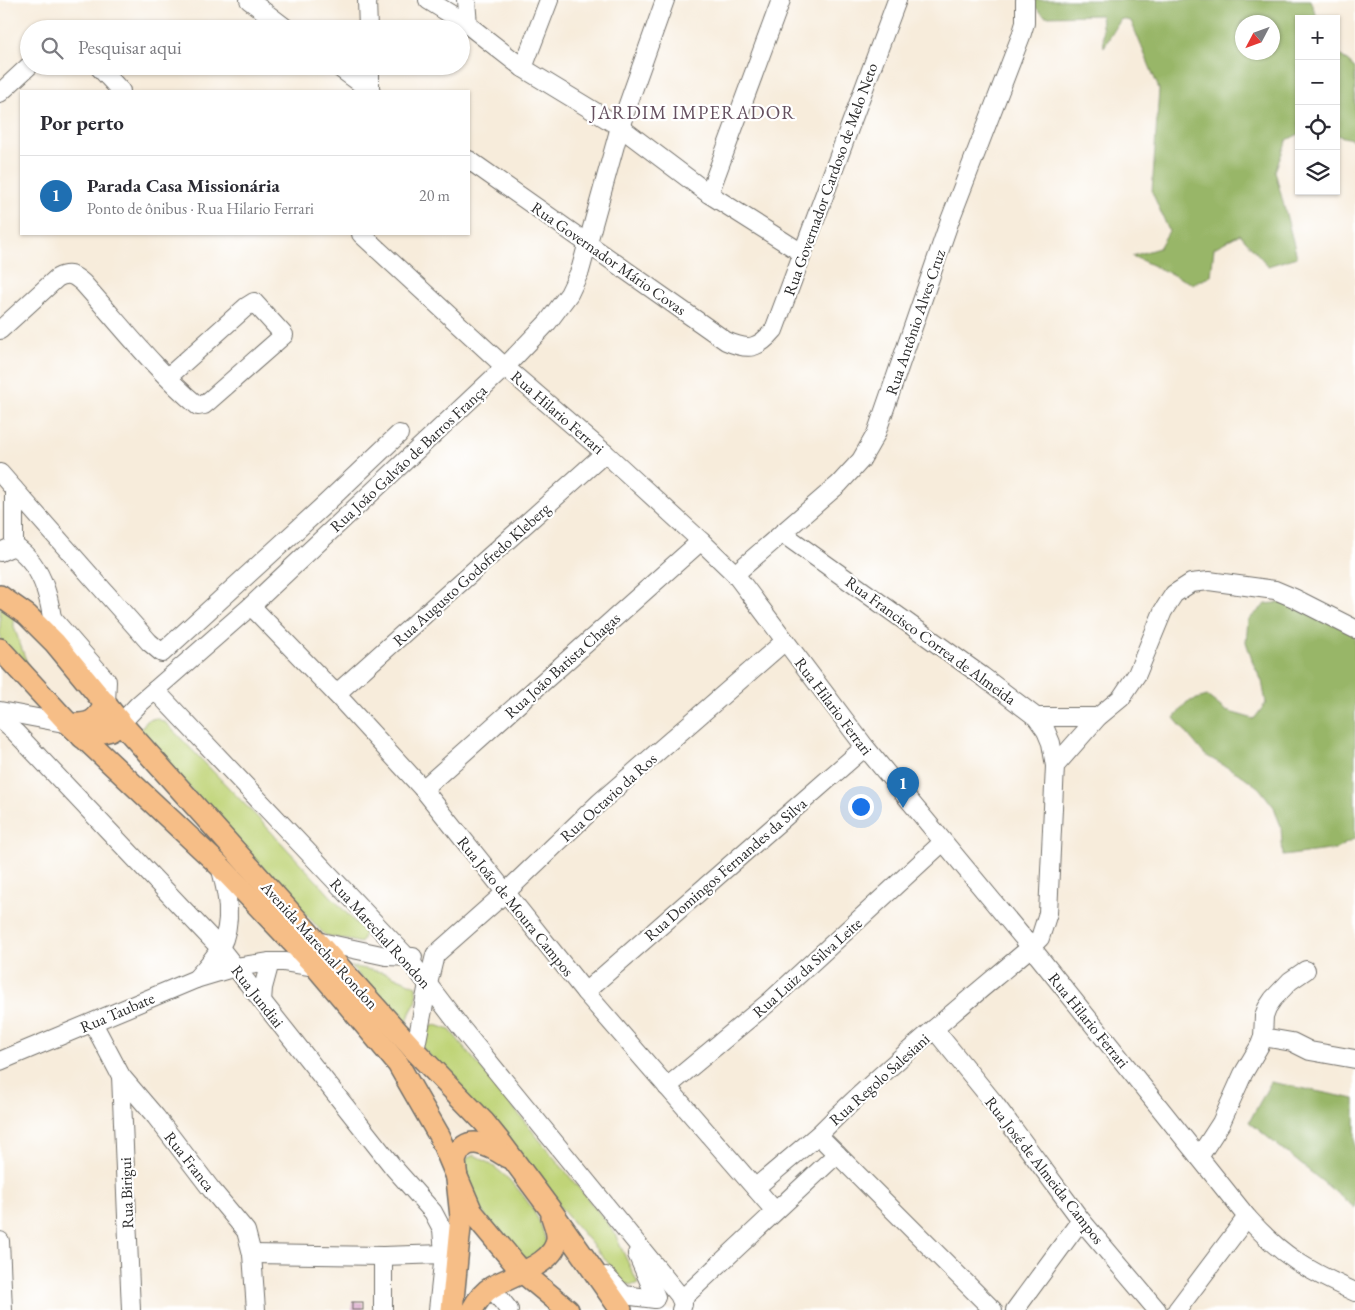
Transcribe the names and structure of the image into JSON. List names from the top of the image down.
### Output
{
  "streets": {
    "main road": ["Avenida Marechal Rondon"],
    "street": [
      "Rua Governador Cardoso de Melo Neto",
      "Rua Governador Mário Covas",
      "Rua Antônio Alves Cruz",
      "Rua Hilario Ferrari",
      "Rua João Galvão de Barros França",
      "Rua Augusto Godofredo Kleberg",
      "Rua Francisco Correa de Almeida",
      "Rua João Batista Chagas",
      "Rua Octavio da Ros",
      "Rua Domingos Fernandes da Silva",
      "Rua João de Moura Campos",
      "Rua Marechal Rondon",
      "Rua Luiz da Silva Leite",
      "Rua Jundiai",
      "Rua Taubate",
      "Rua Regolo Salesiani",
      "Rua Franca",
      "Rua José de Almeida Campos",
      "Rua Birigui"
    ]
  },
  "crossings": [
    ["Rua Governador Cardoso de Melo Neto", "Rua Governador Mário Covas"],
    ["Rua Governador Mário Covas", "Rua João Galvão de Barros França"],
    ["Rua Antônio Alves Cruz", "Rua Hilario Ferrari"],
    ["Rua Antônio Alves Cruz", "Rua Francisco Correa de Almeida"],
    ["Rua Hilario Ferrari", "Rua João Galvão de Barros França"],
    ["Rua Hilario Ferrari", "Rua Augusto Godofredo Kleberg"],
    ["Rua Hilario Ferrari", "Rua João Batista Chagas"],
    ["Rua Hilario Ferrari", "Rua Octavio da Ros"],
    ["Rua Hilario Ferrari", "Rua Domingos Fernandes da Silva"],
    ["Rua Hilario Ferrari", "Rua Luiz da Silva Leite"],
    ["Rua Hilario Ferrari", "Rua Regolo Salesiani"],
    ["Rua João Galvão de Barros França", "Rua João de Moura Campos"],
    ["Rua João Galvão de Barros França", "Rua Marechal Rondon"],
    ["Rua João Galvão de Barros França", "Avenida Marechal Rondon"],
    ["Rua Augusto Godofredo Kleberg", "Rua João de Moura Campos"],
    ["Rua Francisco Correa de Almeida", "Rua Regolo Salesiani"],
    ["Rua João Batista Chagas", "Rua João de Moura Campos"],
    ["Rua Octavio da Ros", "Rua João de Moura Campos"],
    ["Rua Domingos Fernandes da Silva", "Rua João de Moura Campos"],
    ["Rua João de Moura Campos", "Rua Luiz da Silva Leite"],
    ["Avenida Marechal Rondon", "Rua Taubate"],
    ["Rua Jundiai", "Rua Taubate"],
    ["Rua Taubate", "Rua Franca"],
    ["Rua Regolo Salesiani", "Rua José de Almeida Campos"],
    ["Rua Franca", "Rua Birigui"]
  ],
  "districts": ["JARDIM IMPERADOR"],
  "north": "bottom left",
  "page": {
    "map_buttons": ["+", "−"],
    "search": "Pesquisar aqui",
    "heading": "Por perto",
    "list": [
      {
        "mark": "1",
        "name": "Parada Casa Missionária",
        "note": "Ponto de ônibus · Rua Hilario Ferrari",
        "value": "20 m"
      }
    ],
    "pins": "1"
  }
}
